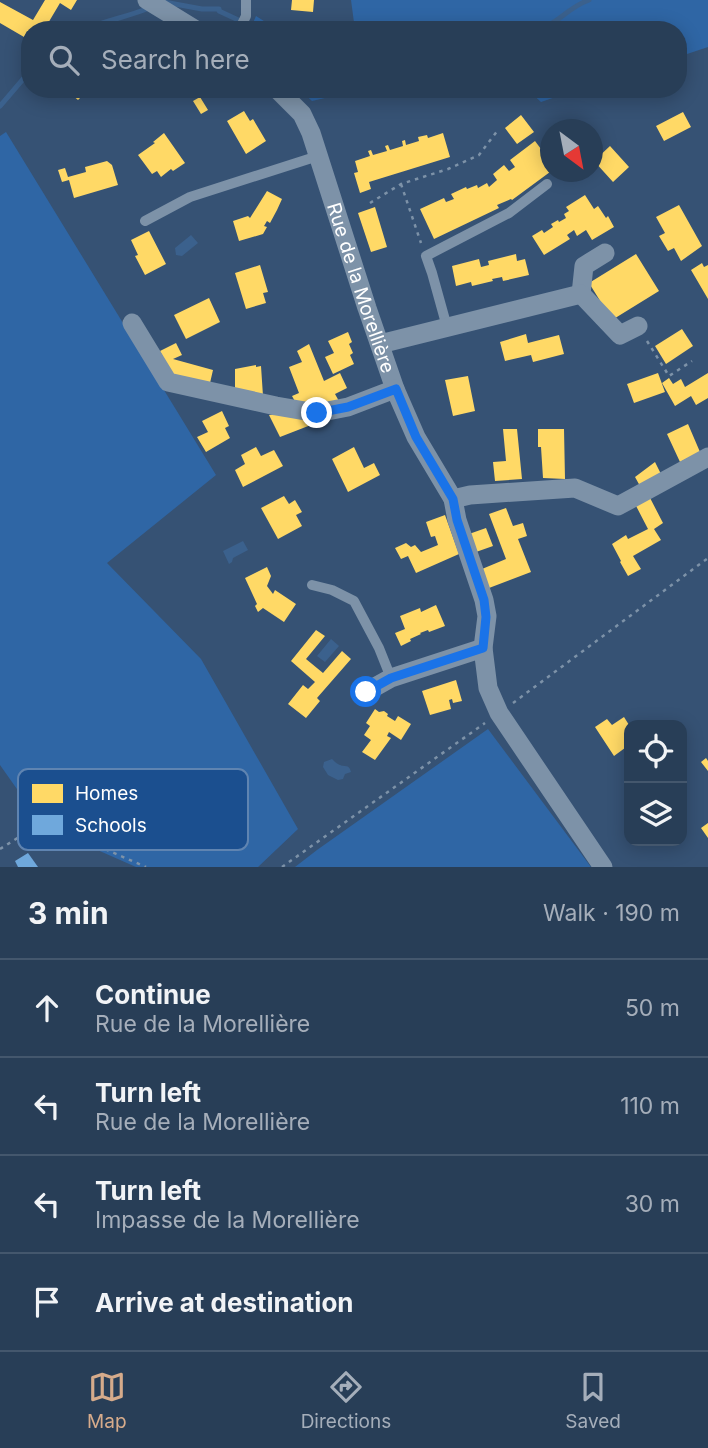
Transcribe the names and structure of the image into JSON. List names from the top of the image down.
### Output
{
  "streets": {
    "street": ["Rue de la Morellière"]
  },
  "legend": ["Homes", "Schools"],
  "north": "bottom right",
  "page": {
    "search": "Search here",
    "heading": ["3 min", "Walk · 190 m"],
    "list": [
      ["Continue", "Rue de la Morellière", "50 m"],
      ["Turn left", "Rue de la Morellière", "110 m"],
      ["Turn left", "Impasse de la Morellière", "30 m"],
      "Arrive at destination"
    ],
    "nav": ["Map", "Directions", "Saved"]
  }
}
